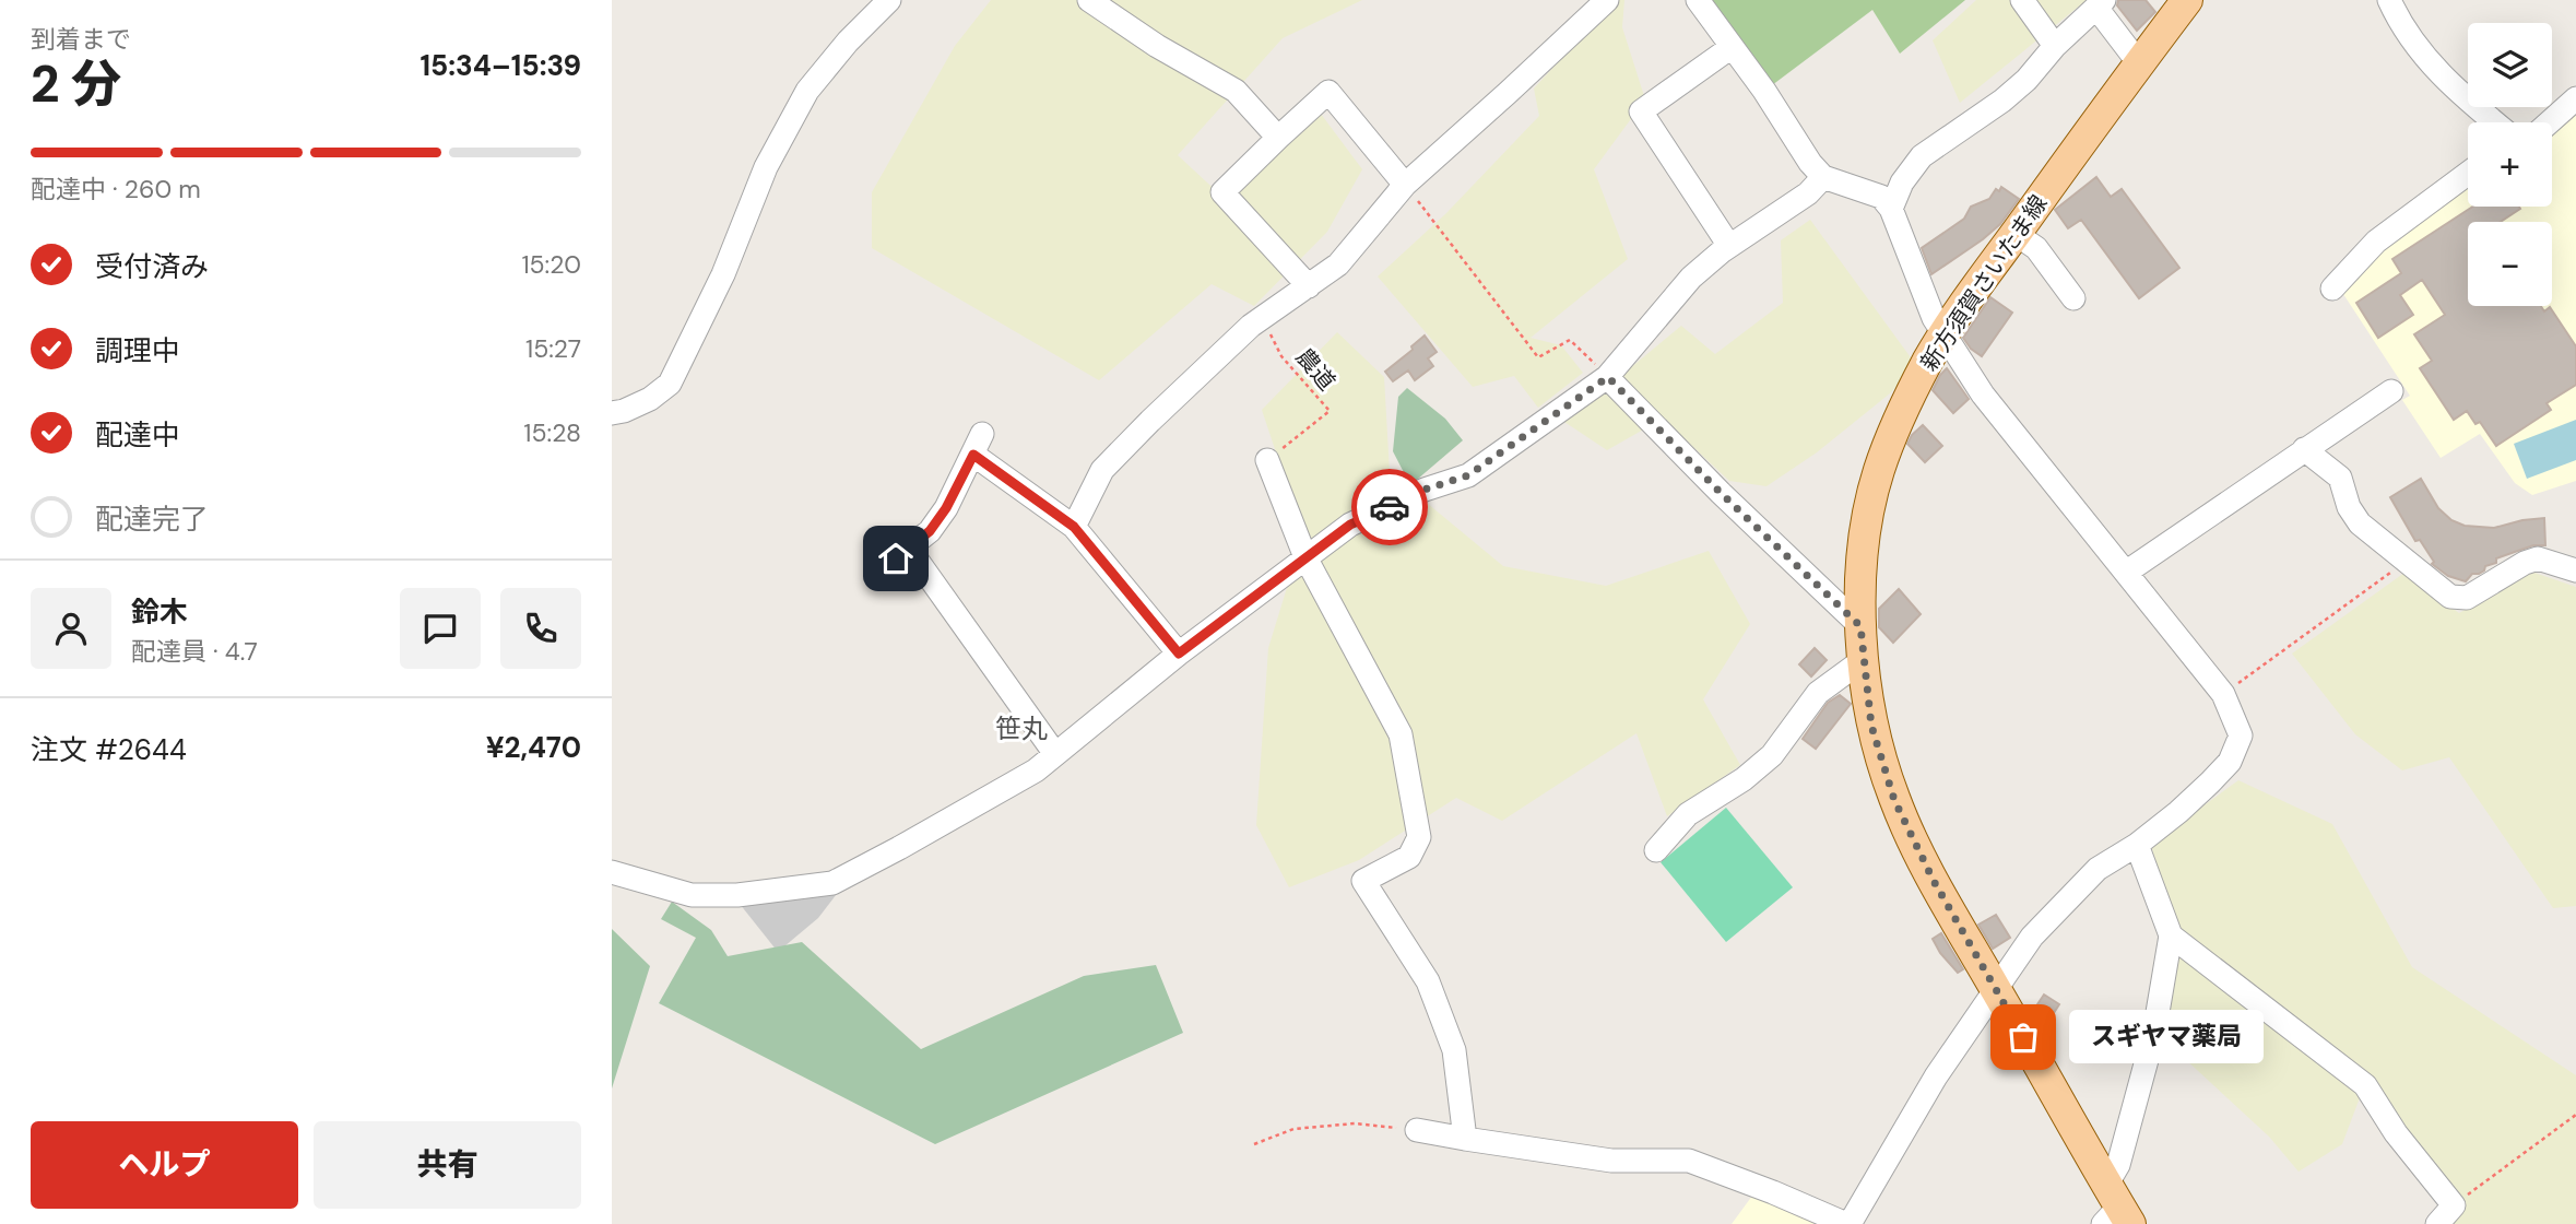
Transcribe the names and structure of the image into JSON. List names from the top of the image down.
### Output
{
  "streets": {
    "main road": ["新方須賀さいたま線"],
    "path": ["農道"]
  },
  "districts": ["笹丸"],
  "places": ["スギヤマ薬局"],
  "page": {
    "heading": ["2 分", "到着まで", "15:34–15:39"],
    "panel": [
      "鈴木",
      "配達員 · 4.7",
      "注文 #2644",
      "¥2,470"
    ],
    "map_buttons": ["+", "−"],
    "bar": "配達中 · 260 m",
    "list": [
      ["受付済み", "15:20"],
      ["調理中", "15:27"],
      ["配達中", "15:28"],
      "配達完了"
    ],
    "bubble": "スギヤマ薬局",
    "buttons": ["ヘルプ", "共有"]
  }
}
